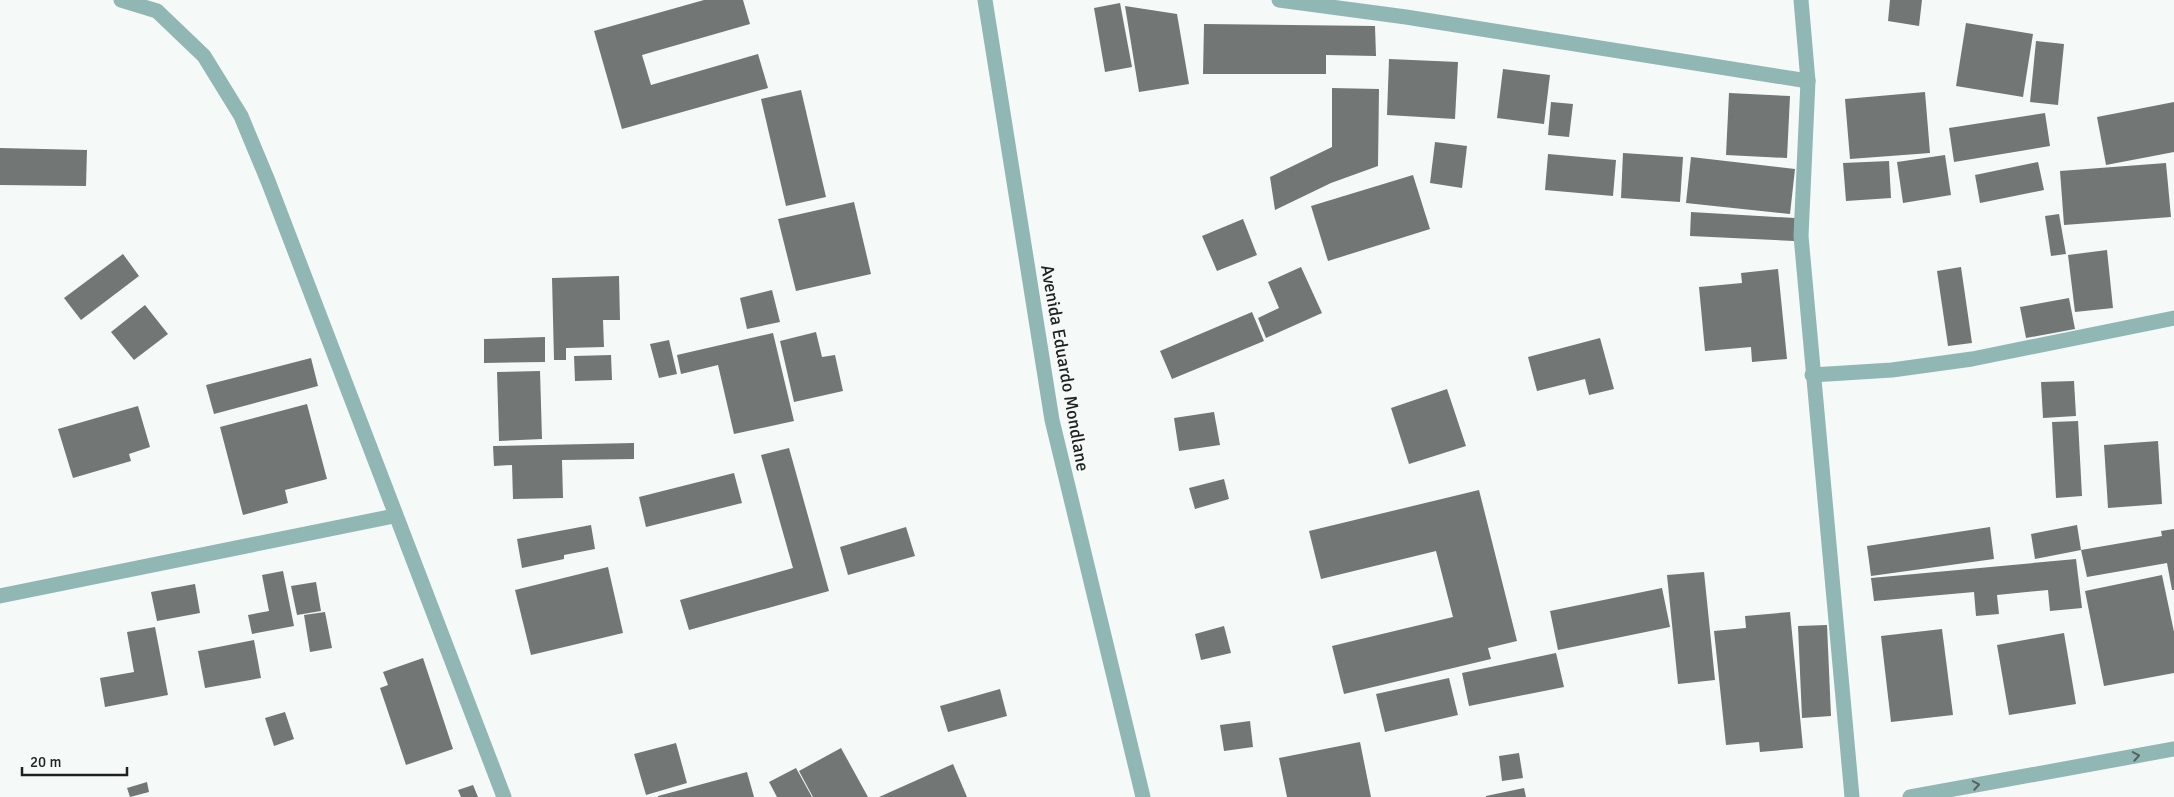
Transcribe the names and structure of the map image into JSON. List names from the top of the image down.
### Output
{
  "streets": {
    "street": ["Avenida Eduardo Mondlane"]
  },
  "scale_bar": "20 m"
}
